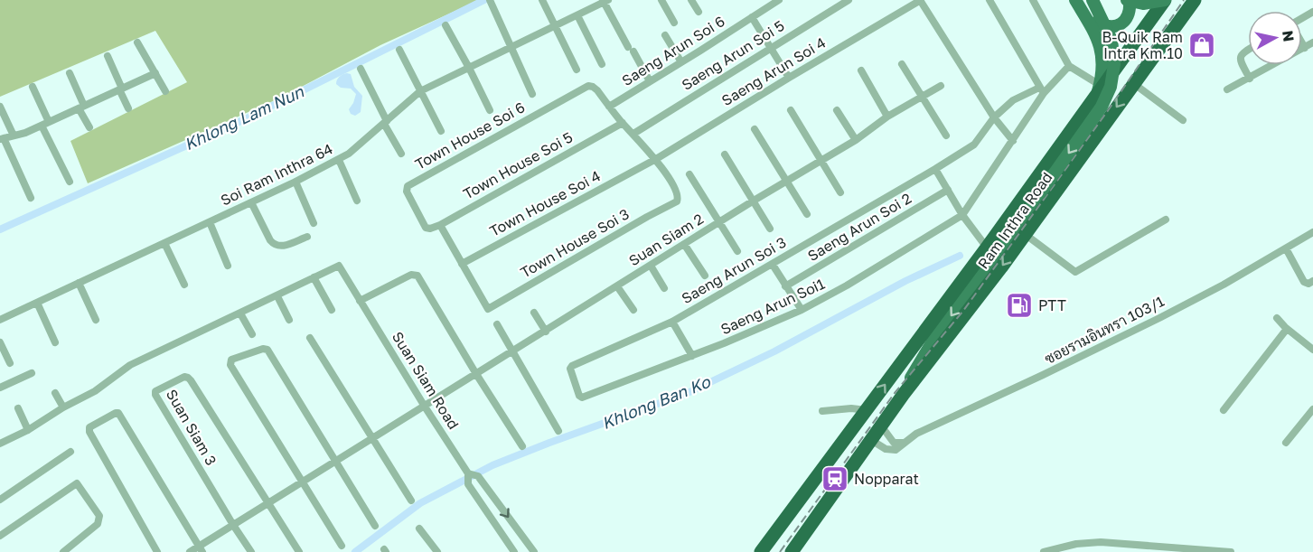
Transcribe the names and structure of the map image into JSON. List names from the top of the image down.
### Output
{
  "streets": {
    "highway": ["Ram Inthra Road"],
    "street": [
      "Saeng Arun Soi 6",
      "Saeng Arun Soi 5",
      "Saeng Arun Soi 4",
      "Town House Soi 6",
      "Town House Soi 5",
      "Soi Ram Inthra 64",
      "Town House Soi 4",
      "Saeng Arun Soi 2",
      "Suan Siam 2",
      "Town House Soi 3",
      "Saeng Arun Soi 3",
      "Saeng Arun Soi1",
      "ซอยรามอินทรา 103/1",
      "Suan Siam Road",
      "Suan Siam 3"
    ]
  },
  "crossings": [
    ["Saeng Arun Soi 6", "Town House Soi 6"],
    ["Saeng Arun Soi 4", "Town House Soi 4"],
    ["Saeng Arun Soi 4", "Town House Soi 3"],
    ["Town House Soi 6", "Town House Soi 5"],
    ["Town House Soi 4", "Town House Soi 3"],
    ["Ram Inthra Road", "ซอยรามอินทรา 103/1"],
    ["Suan Siam 2", "Suan Siam Road"],
    ["Saeng Arun Soi 3", "Saeng Arun Soi1"]
  ],
  "water": ["Khlong Lam Nun", "Khlong Ban Ko"],
  "places": {
    "shop": ["B-Quik Ram Intra Km.10"],
    "fuel station": ["PTT"],
    "station": ["Nopparat"]
  },
  "north": "right"
}
